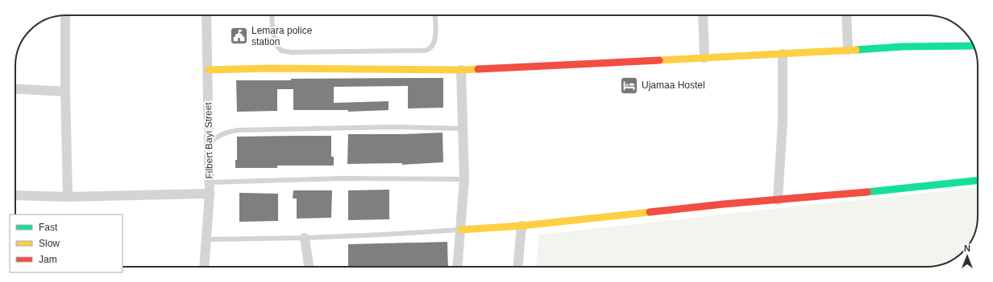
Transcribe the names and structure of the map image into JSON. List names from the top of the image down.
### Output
{
  "streets": {
    "street": ["Filbert Bayi Street"]
  },
  "places": {
    "public building": ["Lemara police station"],
    "hotel": ["Ujamaa Hostel"]
  },
  "legend": ["Fast", "Slow", "Jam"],
  "north": "top"
}
